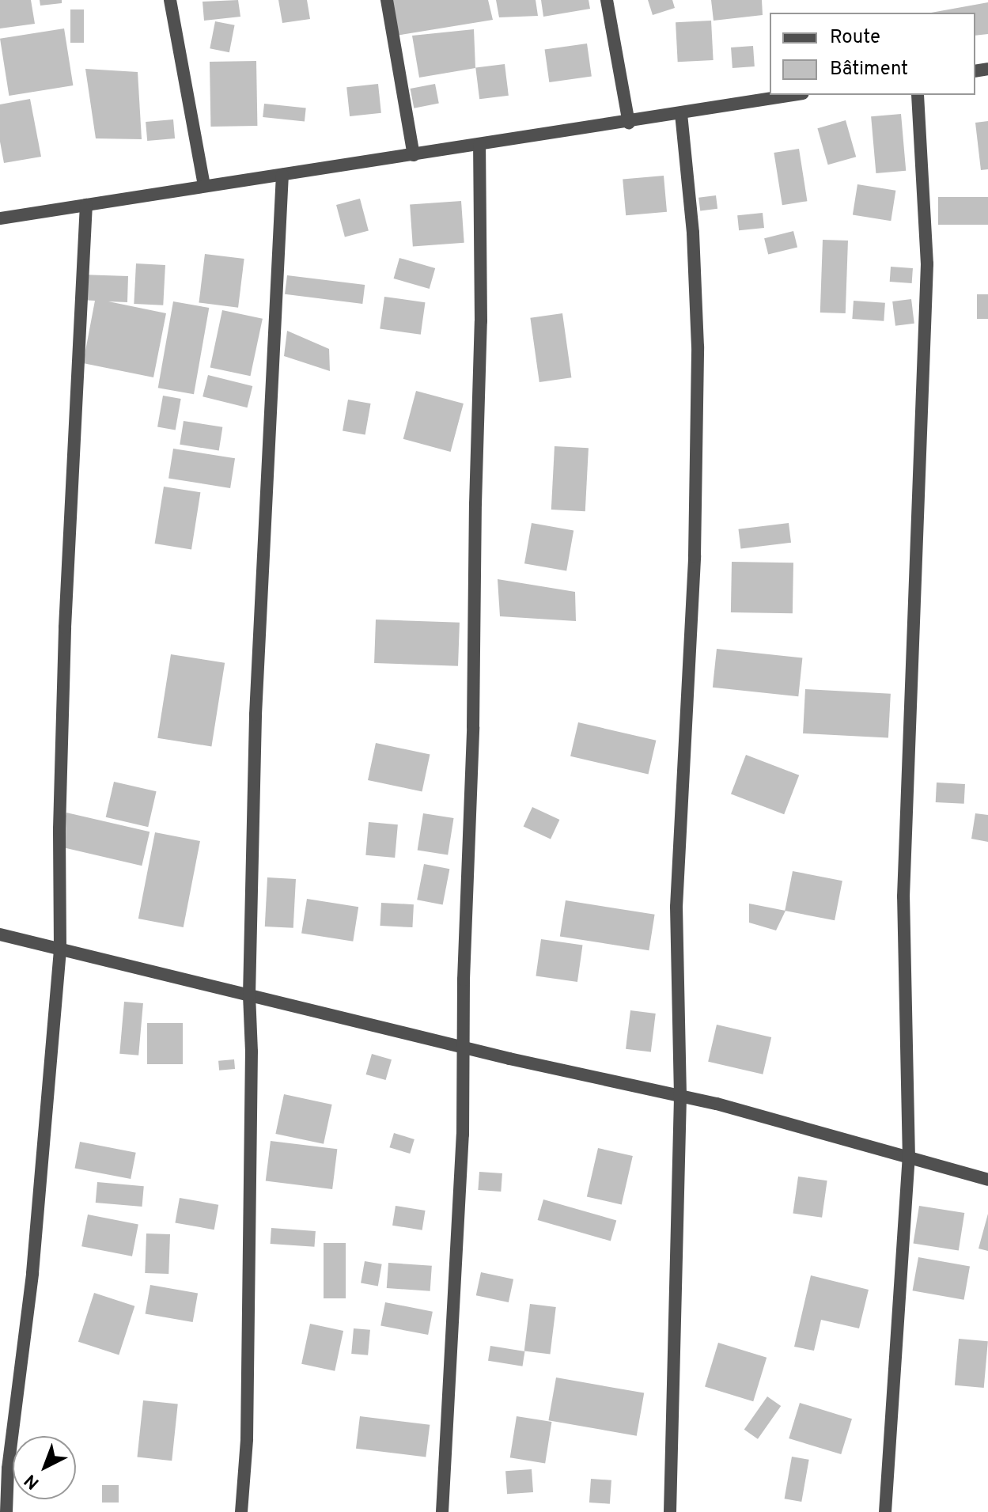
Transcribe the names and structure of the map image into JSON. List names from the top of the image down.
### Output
{
  "legend": ["Route", "Bâtiment"],
  "north": "bottom left"
}
